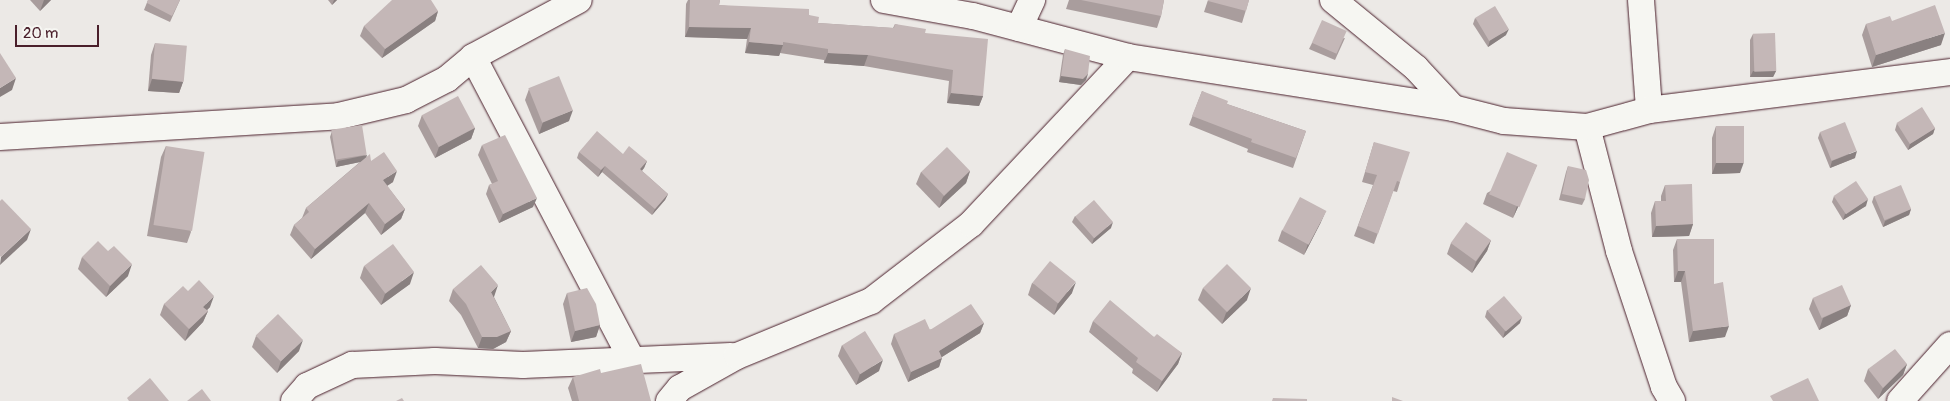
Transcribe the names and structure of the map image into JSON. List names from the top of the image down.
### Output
{
  "scale_bar": "20 m"
}
